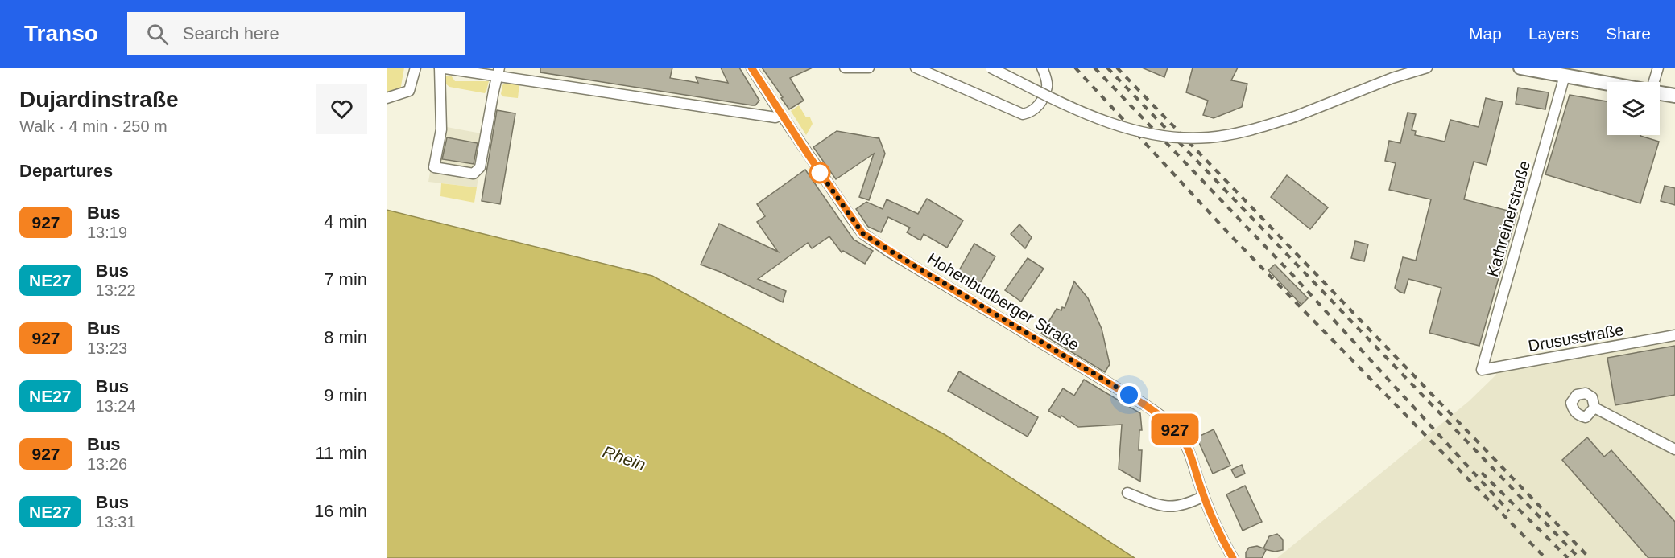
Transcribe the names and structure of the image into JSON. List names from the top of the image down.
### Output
{
  "streets": {
    "street": ["Kathreinerstraße", "Hohenbudberger Straße", "Drususstraße"]
  },
  "crossings": [
    ["Kathreinerstraße", "Drususstraße"]
  ],
  "water": ["Rhein"],
  "lines": ["bus line 927"],
  "page": {
    "header": "Transo",
    "search": "Search here",
    "nav": ["Map", "Layers", "Share"],
    "heading": [
      ["Dujardinstraße", "Walk · 4 min · 250 m"],
      "Departures"
    ],
    "on_map": "927",
    "list": [
      {
        "mark": "927",
        "name": "Bus",
        "note": "13:19",
        "value": "4 min"
      },
      {
        "mark": "NE27",
        "name": "Bus",
        "note": "13:22",
        "value": "7 min"
      },
      {
        "mark": "927",
        "name": "Bus",
        "note": "13:23",
        "value": "8 min"
      },
      {
        "mark": "NE27",
        "name": "Bus",
        "note": "13:24",
        "value": "9 min"
      },
      {
        "mark": "927",
        "name": "Bus",
        "note": "13:26",
        "value": "11 min"
      },
      {
        "mark": "NE27",
        "name": "Bus",
        "note": "13:31",
        "value": "16 min"
      }
    ]
  }
}
